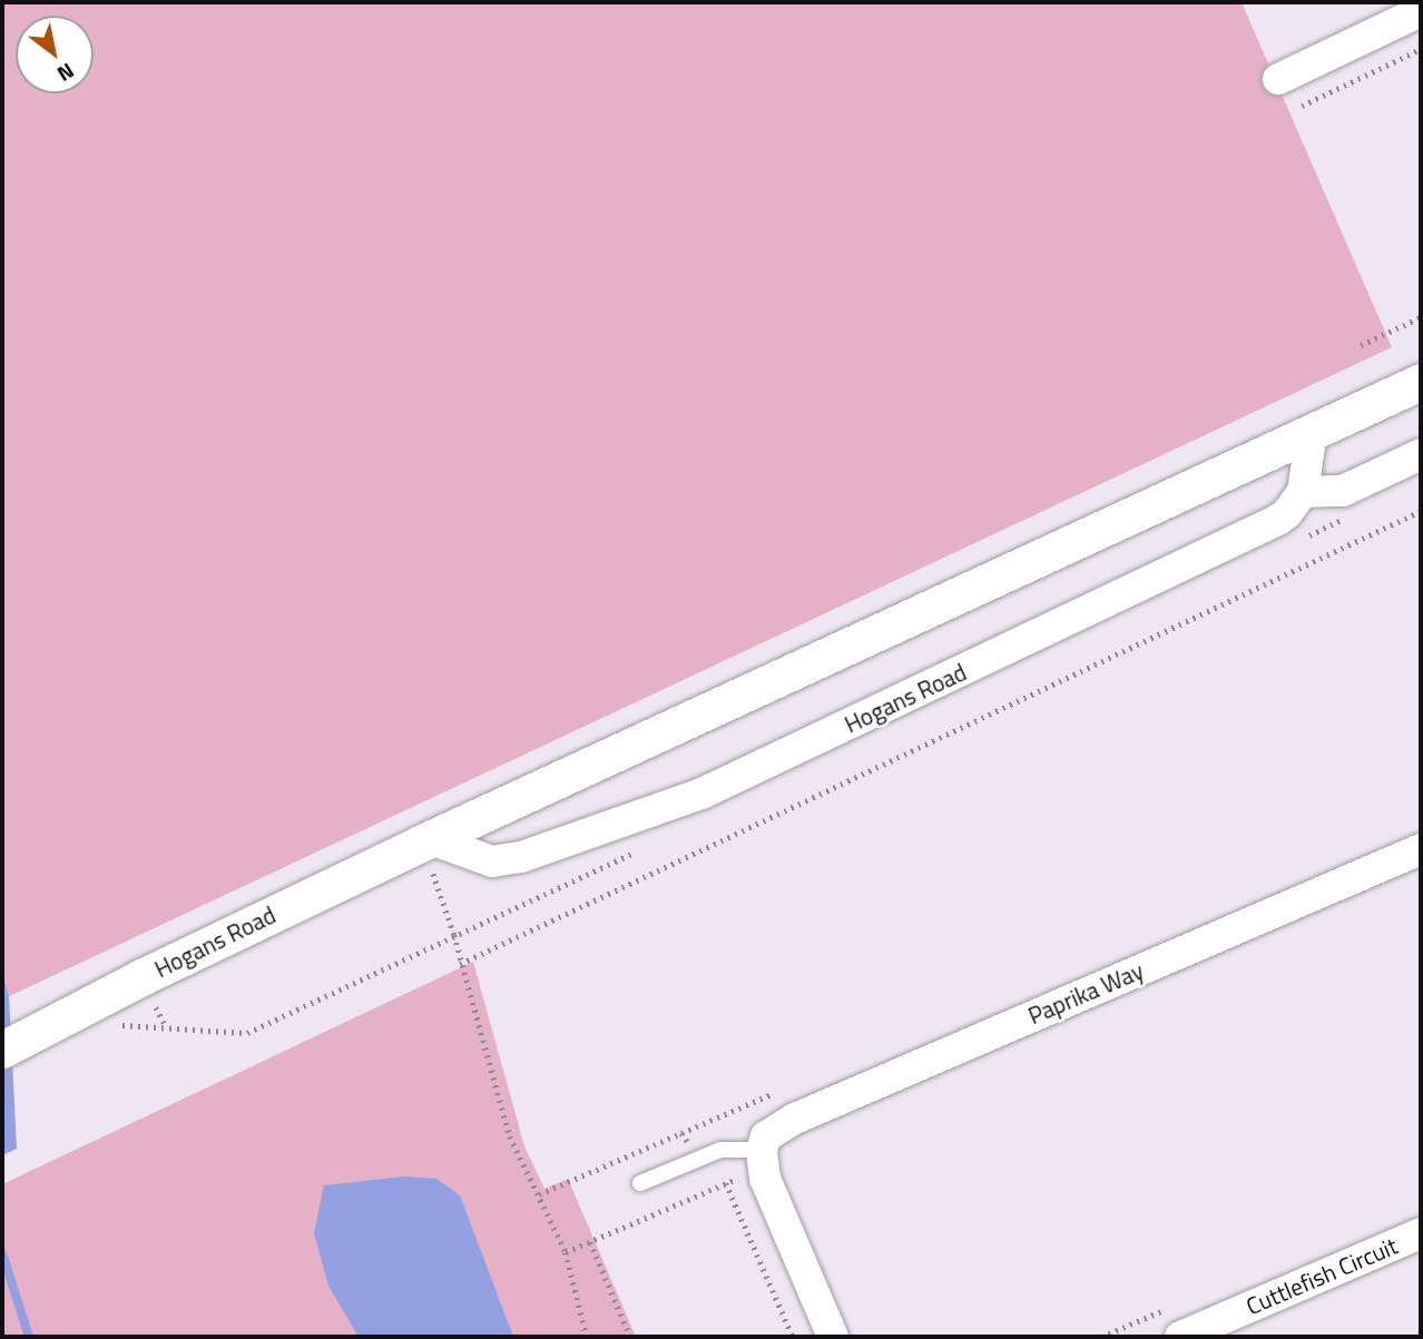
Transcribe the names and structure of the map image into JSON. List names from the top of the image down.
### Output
{
  "streets": {
    "street": ["Hogans Road", "Paprika Way", "Cuttlefish Circuit"]
  },
  "north": "bottom right"
}
